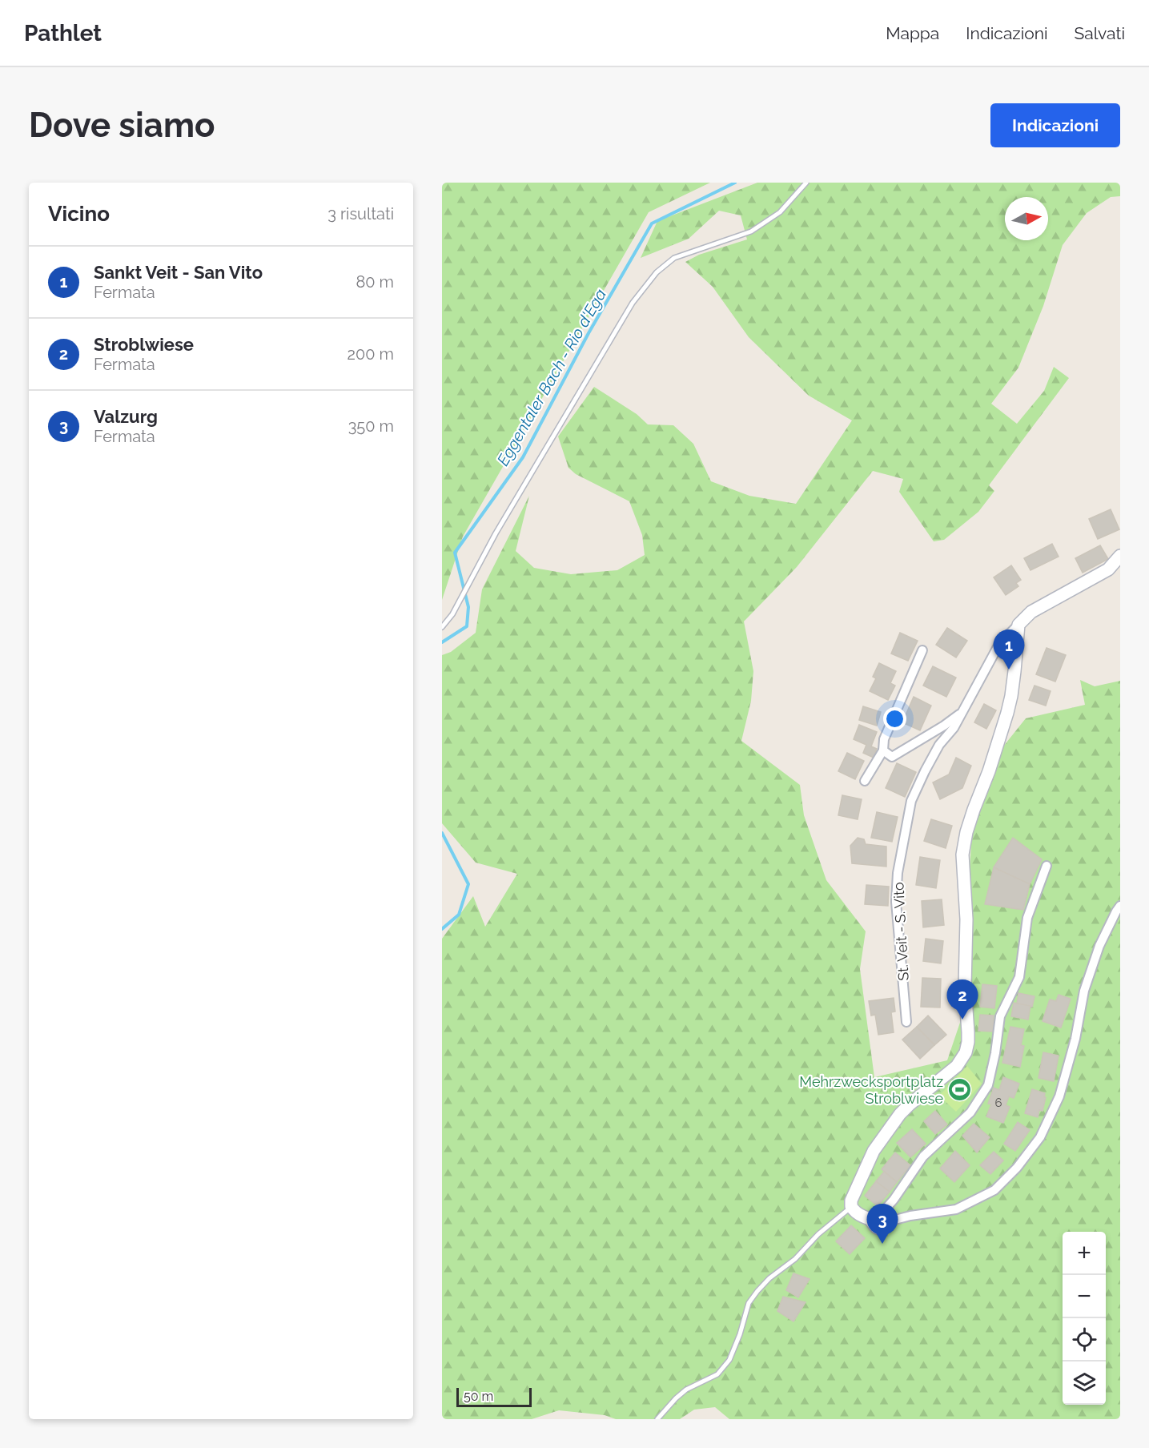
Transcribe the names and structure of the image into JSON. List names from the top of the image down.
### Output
{
  "streets": {
    "street": ["St. Veit - S. Vito"]
  },
  "water": ["Eggentaler Bach - Rio d'Ega"],
  "places": {
    "sports": ["Mehrzwecksportplatz Stroblwiese"]
  },
  "house_numbers": ["6"],
  "scale_bar": "50 m",
  "north": "right",
  "page": {
    "header": "Pathlet",
    "nav": ["Mappa", "Indicazioni", "Salvati"],
    "buttons": "Indicazioni",
    "title": "Dove siamo",
    "heading": ["Vicino", "3 risultati"],
    "list": [
      {
        "mark": "1",
        "name": "Sankt Veit - San Vito",
        "note": "Fermata",
        "value": "80 m"
      },
      {
        "mark": "2",
        "name": "Stroblwiese",
        "note": "Fermata",
        "value": "200 m"
      },
      {
        "mark": "3",
        "name": "Valzurg",
        "note": "Fermata",
        "value": "350 m"
      }
    ],
    "pins": ["1", "2", "3"],
    "map_buttons": ["+", "−"],
    "scale": "50 m"
  }
}
